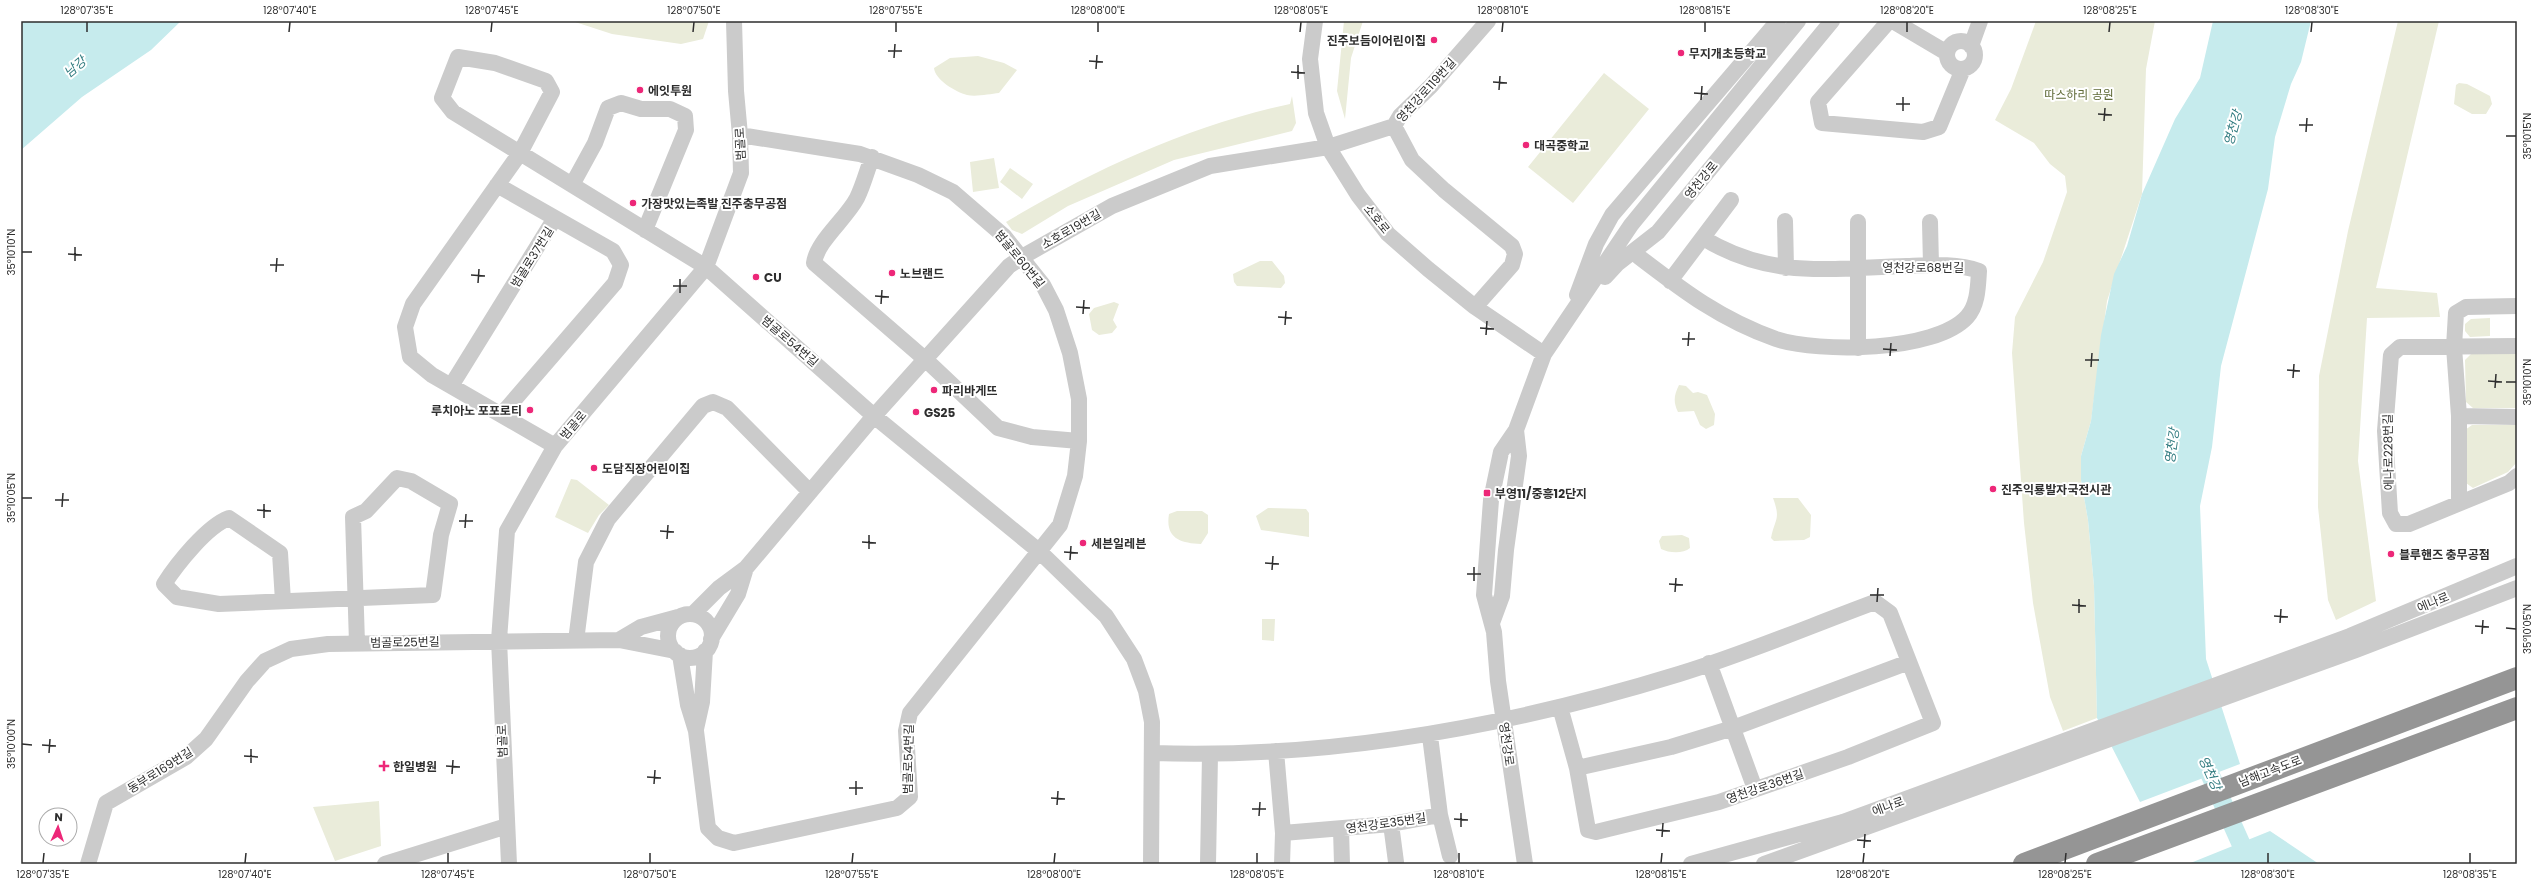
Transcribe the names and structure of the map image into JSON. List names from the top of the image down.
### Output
{
  "streets": {
    "highway": ["남해고속도로"],
    "street": [
      "영천강로119번길",
      "범골로",
      "영천강로",
      "소호로",
      "소호로19번길",
      "범골로37번길",
      "범골로60번길",
      "영천강로68번길",
      "범골로54번길",
      "에나로228번길",
      "에나로",
      "범골로25번길",
      "동부로169번길",
      "영천강로36번길",
      "영천강로35번길"
    ]
  },
  "crossings": [
    ["영천강로119번길", "소호로"],
    ["영천강로119번길", "소호로19번길"],
    ["범골로", "범골로60번길"],
    ["범골로", "범골로54번길"],
    ["범골로", "범골로25번길"],
    ["영천강로", "소호로"],
    ["영천강로", "영천강로68번길"],
    ["영천강로", "영천강로36번길"],
    ["소호로", "소호로19번길"],
    ["소호로19번길", "범골로60번길"],
    ["소호로19번길", "범골로54번길"],
    ["범골로60번길", "범골로54번길"],
    ["범골로25번길", "동부로169번길"]
  ],
  "water": ["남강", "영천강"],
  "parks": ["따스하리 공원"],
  "places": {
    "other": [
      "진주보듬이어린이집",
      "무지개초등학교",
      "에잇투원",
      "대곡중학교",
      "가장맛있는족발 진주충무공점",
      "노브랜드",
      "CU",
      "파리바게뜨",
      "루치아노 포포로티",
      "GS25",
      "도담직장어린이집",
      "진주익룡발자국전시관",
      "세븐일레븐",
      "블루핸즈 충무공점"
    ],
    "transit": ["부영11/중흥12단지"],
    "health": ["한일병원"]
  },
  "north": "top",
  "coordinates": [
    "128°07'35\"E",
    "128°07'40\"E",
    "128°07'45\"E",
    "128°07'50\"E",
    "128°07'55\"E",
    "128°08'00\"E",
    "128°08'05\"E",
    "128°08'10\"E",
    "128°08'15\"E",
    "128°08'20\"E",
    "128°08'25\"E",
    "128°08'30\"E",
    "35°10'15\"N",
    "35°10'10\"N",
    "35°10'05\"N",
    "35°10'00\"N",
    "128°08'35\"E"
  ]
}
